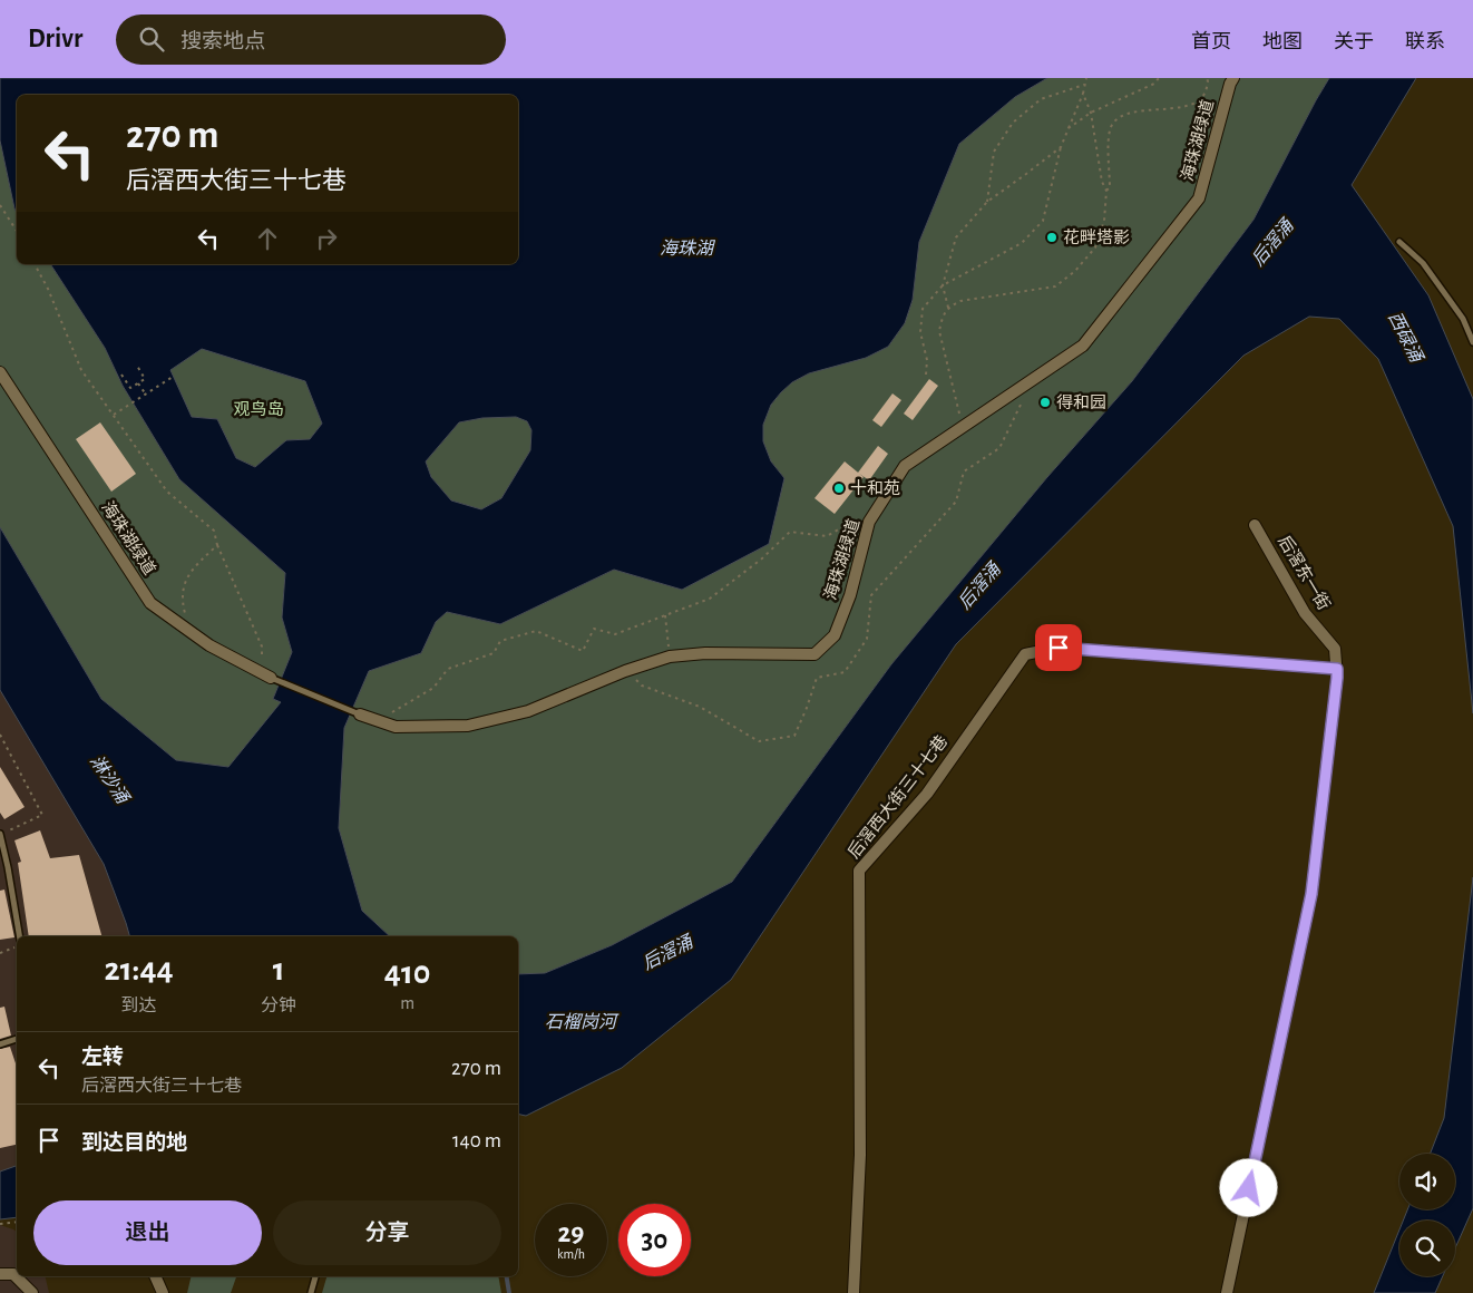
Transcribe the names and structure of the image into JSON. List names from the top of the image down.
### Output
{
  "streets": {
    "street": ["海珠湖绿道", "后滘东一街", "后滘西大街三十七巷"]
  },
  "crossings": [
    ["后滘东一街", "后滘西大街三十七巷"]
  ],
  "water": [
    "后滘涌",
    "海珠湖",
    "西碌涌",
    "淋沙涌",
    "石榴岗河"
  ],
  "parks": ["观鸟岛"],
  "places": ["花畔塔影", "得和园", "十和苑"],
  "page": {
    "header": "Drivr",
    "search": "搜索地点",
    "nav": [
      "首页",
      "地图",
      "关于",
      "联系"
    ],
    "turn": ["270 m", "后滘西大街三十七巷"],
    "eta": [
      "21:44",
      "到达",
      "1",
      "分钟",
      "410",
      "m"
    ],
    "list": [
      {
        "name": "左转",
        "note": "后滘西大街三十七巷",
        "value": "270 m"
      },
      {
        "name": "到达目的地",
        "value": "140 m"
      }
    ],
    "buttons": ["退出", "分享"],
    "speed": "29 km/h",
    "limit": "30"
  }
}
